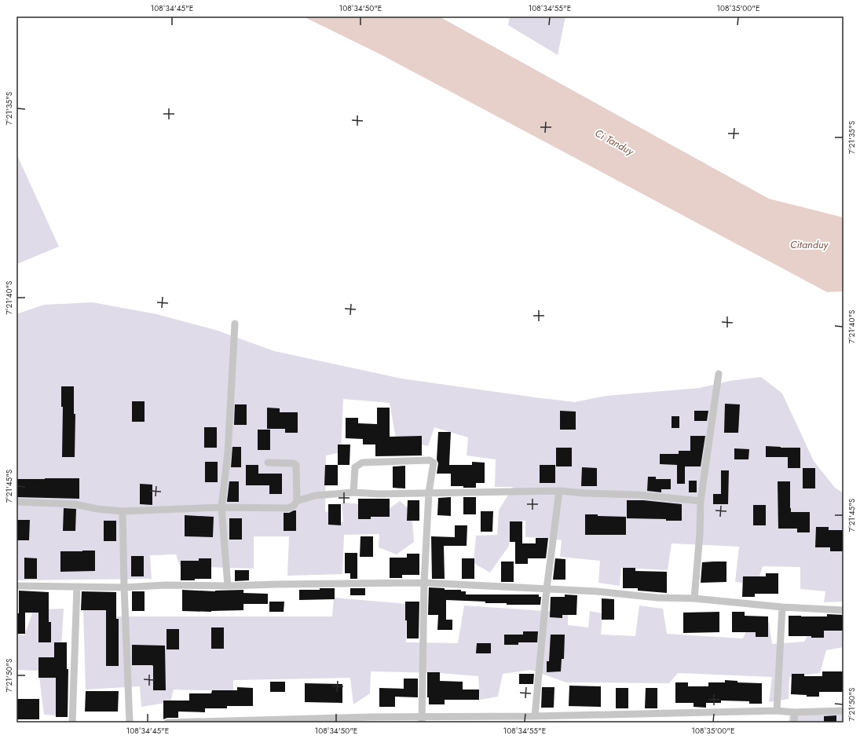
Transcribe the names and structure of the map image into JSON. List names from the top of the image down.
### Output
{
  "water": ["Ci Tanduy", "Citanduy"],
  "coordinates": [
    "108°34'45\"E",
    "108°34'50\"E",
    "108°34'55\"E",
    "108°35'00\"E",
    "7°21'35\"S",
    "7°21'40\"S",
    "7°21'45\"S",
    "7°21'50\"S"
  ]
}
